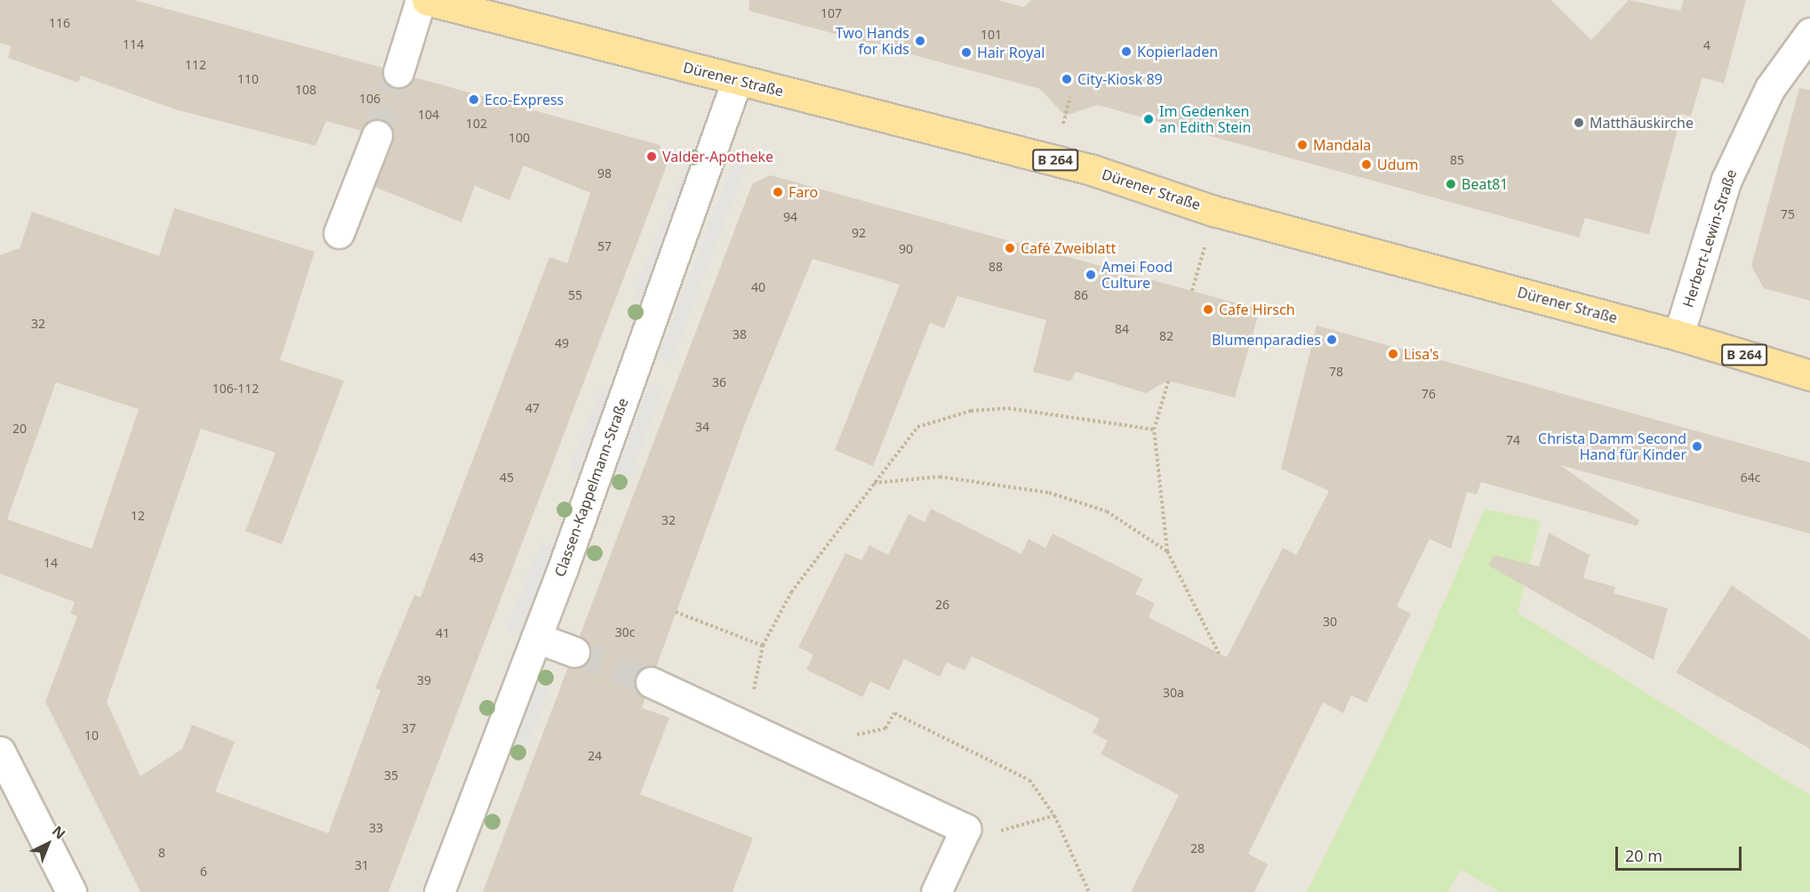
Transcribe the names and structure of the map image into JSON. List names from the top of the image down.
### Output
{
  "streets": {
    "main road": ["Dürener Straße", "B 264"],
    "street": ["Herbert-Lewin-Straße", "Classen-Kappelmann-Straße"]
  },
  "crossings": [
    ["Dürener Straße", "Herbert-Lewin-Straße"],
    ["Dürener Straße", "Classen-Kappelmann-Straße"]
  ],
  "places": [
    "Two Hands for Kids",
    "Kopierladen",
    "Hair Royal",
    "City-Kiosk 89",
    "Eco-Express",
    "Im Gedenken an Edith Stein",
    "Matthäuskirche",
    "Mandala",
    "Valder-Apotheke",
    "Udum",
    "Beat81",
    "Faro",
    "Café Zweiblatt",
    "Amei Food Culture",
    "Cafe Hirsch",
    "Blumenparadies",
    "Lisa's",
    "Christa Damm Second Hand für Kinder"
  ],
  "house_numbers": [
    "107",
    "116",
    "101",
    "114",
    "4",
    "112",
    "110",
    "108",
    "106",
    "104",
    "102",
    "100",
    "85",
    "98",
    "75",
    "94",
    "92",
    "57",
    "90",
    "88",
    "40",
    "55",
    "86",
    "32",
    "84",
    "38",
    "82",
    "49",
    "78",
    "36",
    "106-112",
    "76",
    "47",
    "34",
    "20",
    "74",
    "45",
    "64c",
    "12",
    "32",
    "43",
    "14",
    "26",
    "30",
    "30c",
    "41",
    "39",
    "30a",
    "37",
    "10",
    "24",
    "35",
    "33",
    "28",
    "8",
    "31",
    "6"
  ],
  "scale_bar": "20 m",
  "north": "top right"
}
